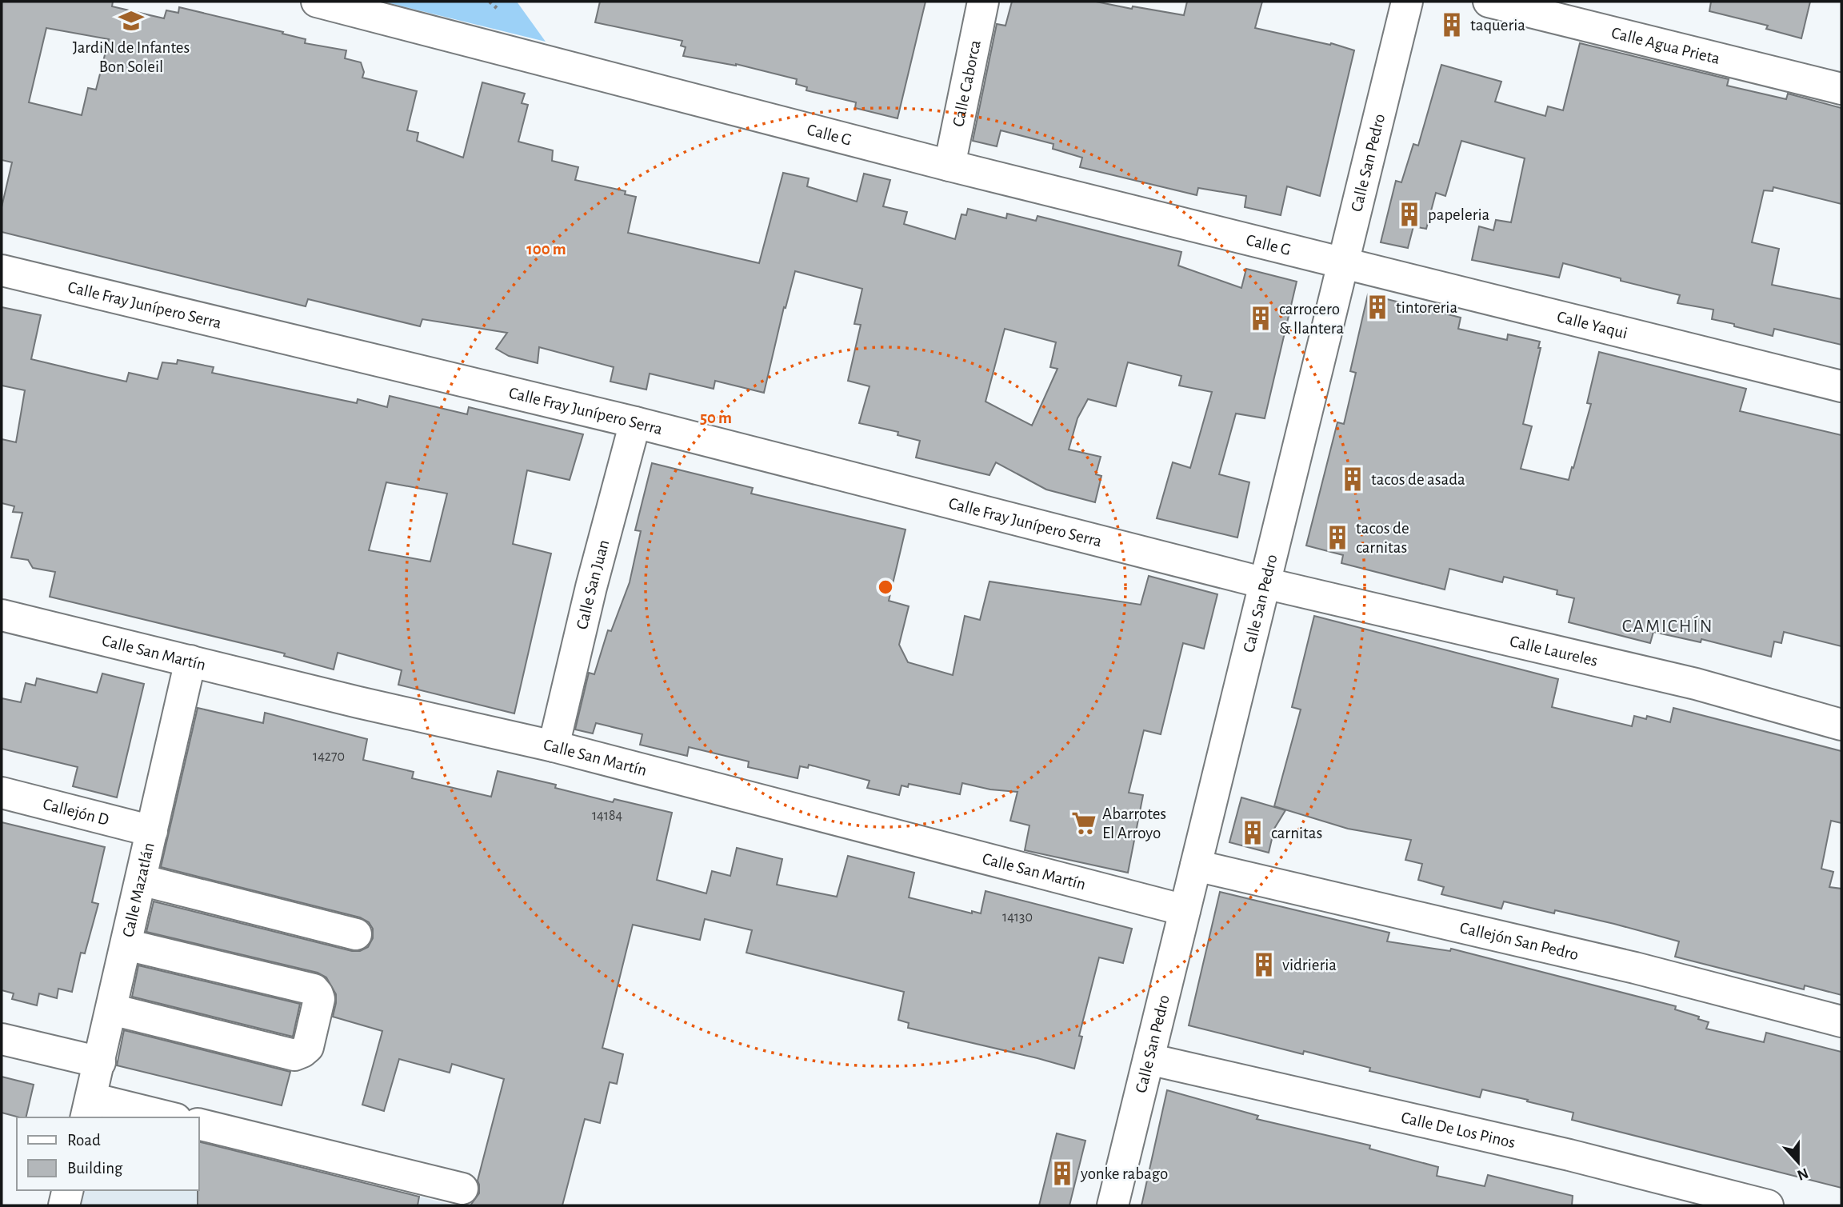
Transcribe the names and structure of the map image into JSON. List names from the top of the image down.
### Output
{
  "streets": {
    "street": [
      "Calle Agua Prieta",
      "Calle Caborca",
      "Calle G",
      "Calle San Pedro",
      "Calle Fray Junípero Serra",
      "Calle Yaqui",
      "Calle San Juan",
      "Calle Laureles",
      "Calle San Martín",
      "Callejón D",
      "Calle Mazatlán",
      "Callejón San Pedro",
      "Calle De Los Pinos"
    ]
  },
  "crossings": [
    ["Calle Caborca", "Calle G"],
    ["Calle G", "Calle San Pedro"],
    ["Calle G", "Calle Yaqui"],
    ["Calle San Pedro", "Calle Fray Junípero Serra"],
    ["Calle San Pedro", "Calle Yaqui"],
    ["Calle San Pedro", "Calle Laureles"],
    ["Calle San Pedro", "Calle San Martín"],
    ["Calle San Pedro", "Callejón San Pedro"],
    ["Calle San Pedro", "Calle De Los Pinos"],
    ["Calle Fray Junípero Serra", "Calle San Juan"],
    ["Calle Fray Junípero Serra", "Calle Laureles"],
    ["Calle San Juan", "Calle San Martín"],
    ["Calle San Martín", "Calle Mazatlán"],
    ["Callejón D", "Calle Mazatlán"]
  ],
  "districts": ["CAMICHÍN"],
  "places": {
    "school or university": ["JardiN de Infantes Bon Soleil"],
    "building": [
      "taqueria",
      "papeleria",
      "tintoreria",
      "carrocero & llantera",
      "tacos de asada",
      "tacos de carnitas",
      "carnitas",
      "vidrieria",
      "yonke rabago"
    ],
    "supermarket": ["Abarrotes El Arroyo"]
  },
  "house_numbers": ["14270", "14184", "14130"],
  "legend": ["Road", "Building"],
  "north": "bottom",
  "rings": ["100 m", "50 m"]
}
